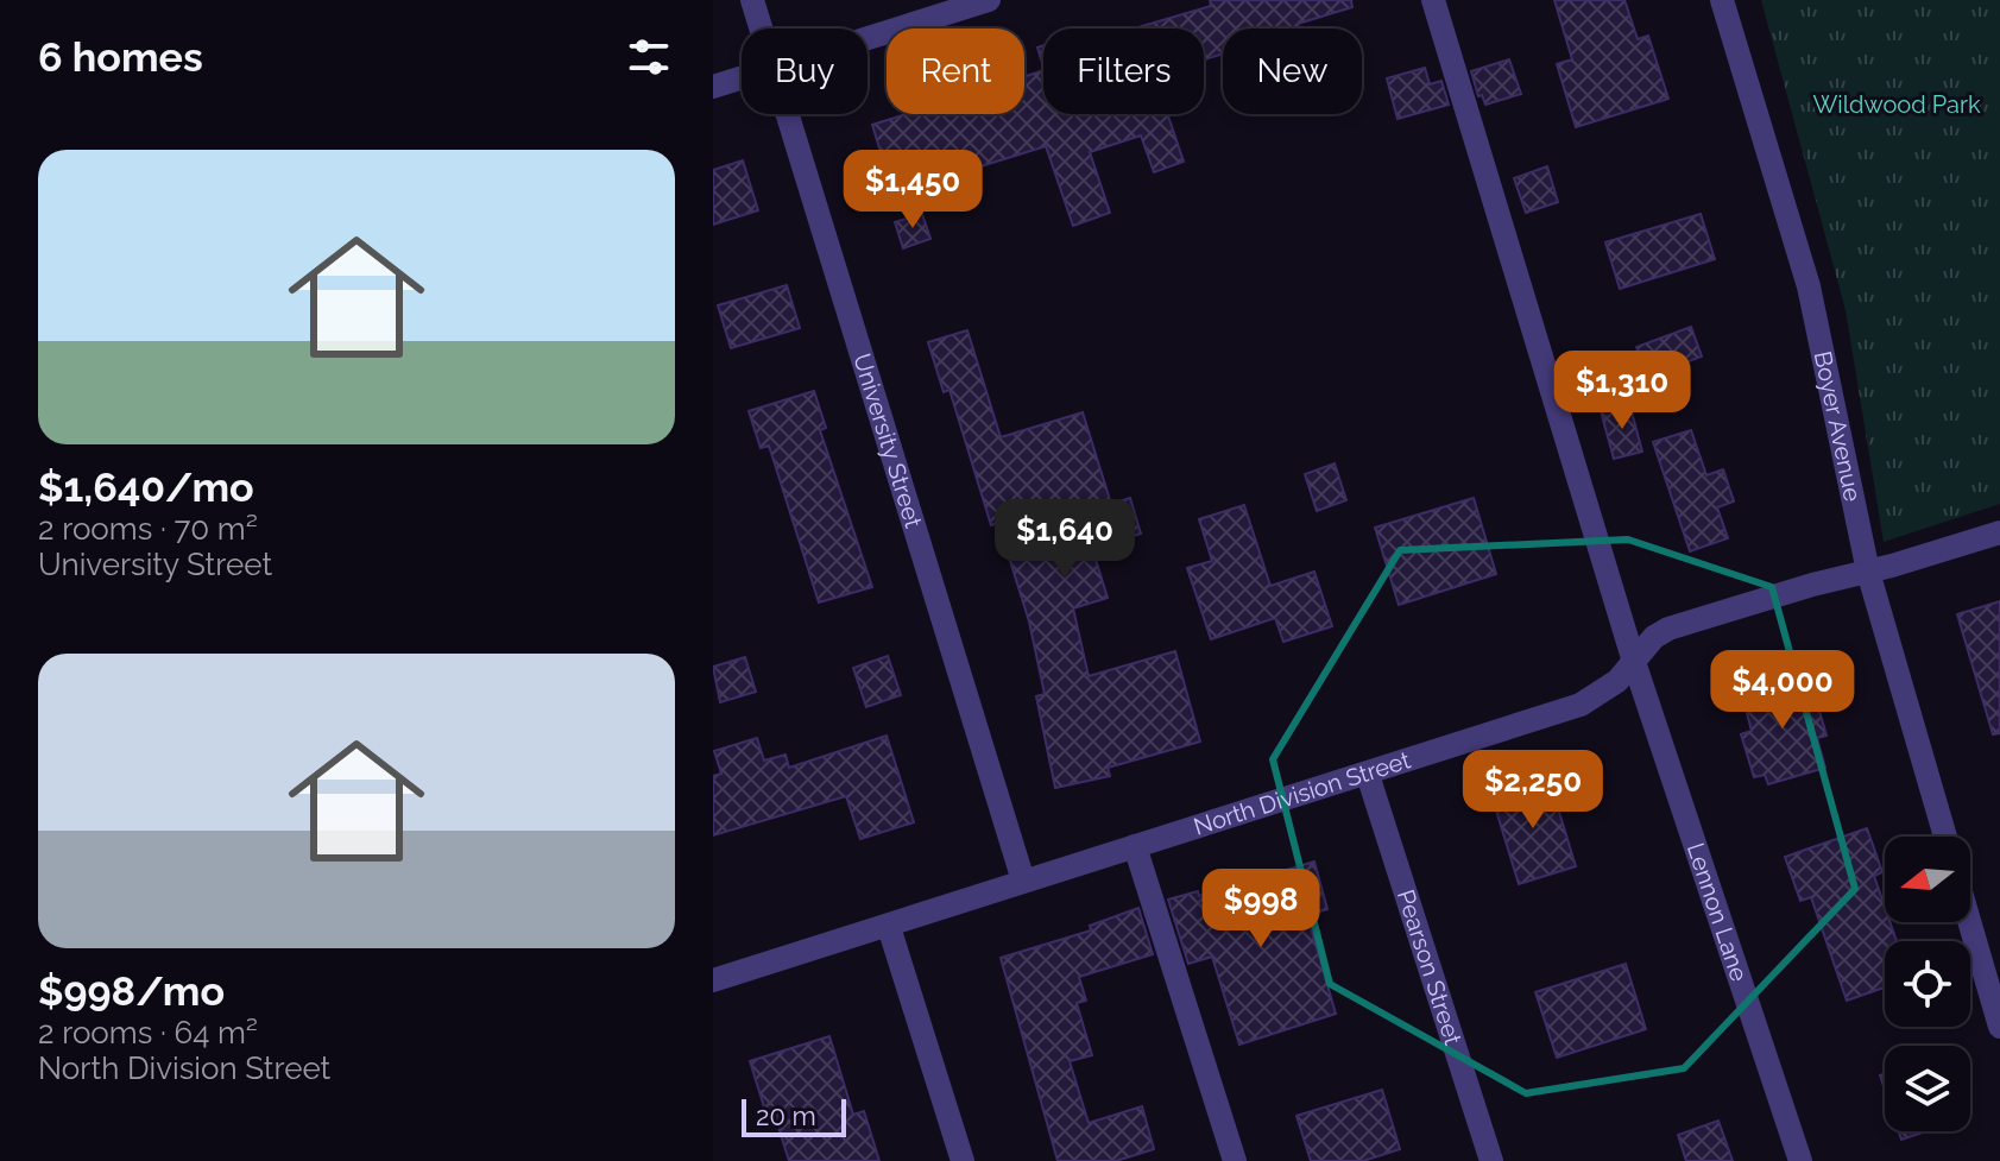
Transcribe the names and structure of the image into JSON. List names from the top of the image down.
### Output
{
  "streets": {
    "street": [
      "Boyer Avenue",
      "University Street",
      "North Division Street",
      "Lennon Lane",
      "Pearson Street"
    ]
  },
  "crossings": [
    ["Boyer Avenue", "North Division Street"],
    ["University Street", "North Division Street"],
    ["North Division Street", "Lennon Lane"],
    ["North Division Street", "Pearson Street"]
  ],
  "parks": ["Wildwood Park"],
  "scale_bar": "20 m",
  "north": "left",
  "page": {
    "heading": "6 homes",
    "chip": [
      "Buy",
      "Rent",
      "Filters",
      "New"
    ],
    "list": [
      {
        "name": "$1,640/mo",
        "note": "2 rooms · 70 m² · University Street"
      },
      {
        "name": "$998/mo",
        "note": "2 rooms · 64 m² · North Division Street"
      }
    ],
    "price": [
      "$1,450",
      "$1,310",
      "$1,640",
      "$4,000",
      "$2,250",
      "$998"
    ],
    "scale": "20 m"
  }
}
